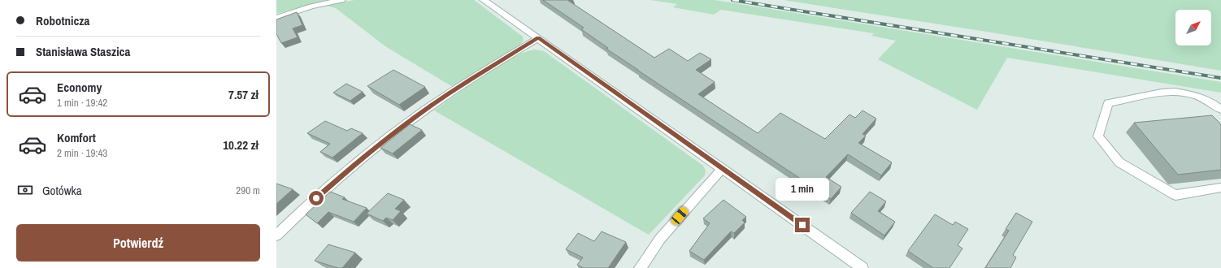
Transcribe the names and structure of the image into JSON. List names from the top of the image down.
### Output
{
  "north": "top right",
  "page": {
    "banner": ["Robotnicza", "Stanisława Staszica"],
    "list": [
      {
        "name": "Economy",
        "note": "1 min · 19:42",
        "value": "7.57 zł"
      },
      {
        "name": "Komfort",
        "note": "2 min · 19:43",
        "value": "10.22 zł"
      }
    ],
    "pay": ["Gotówka", "290 m"],
    "bubble": "1 min",
    "buttons": "Potwierdź"
  }
}
